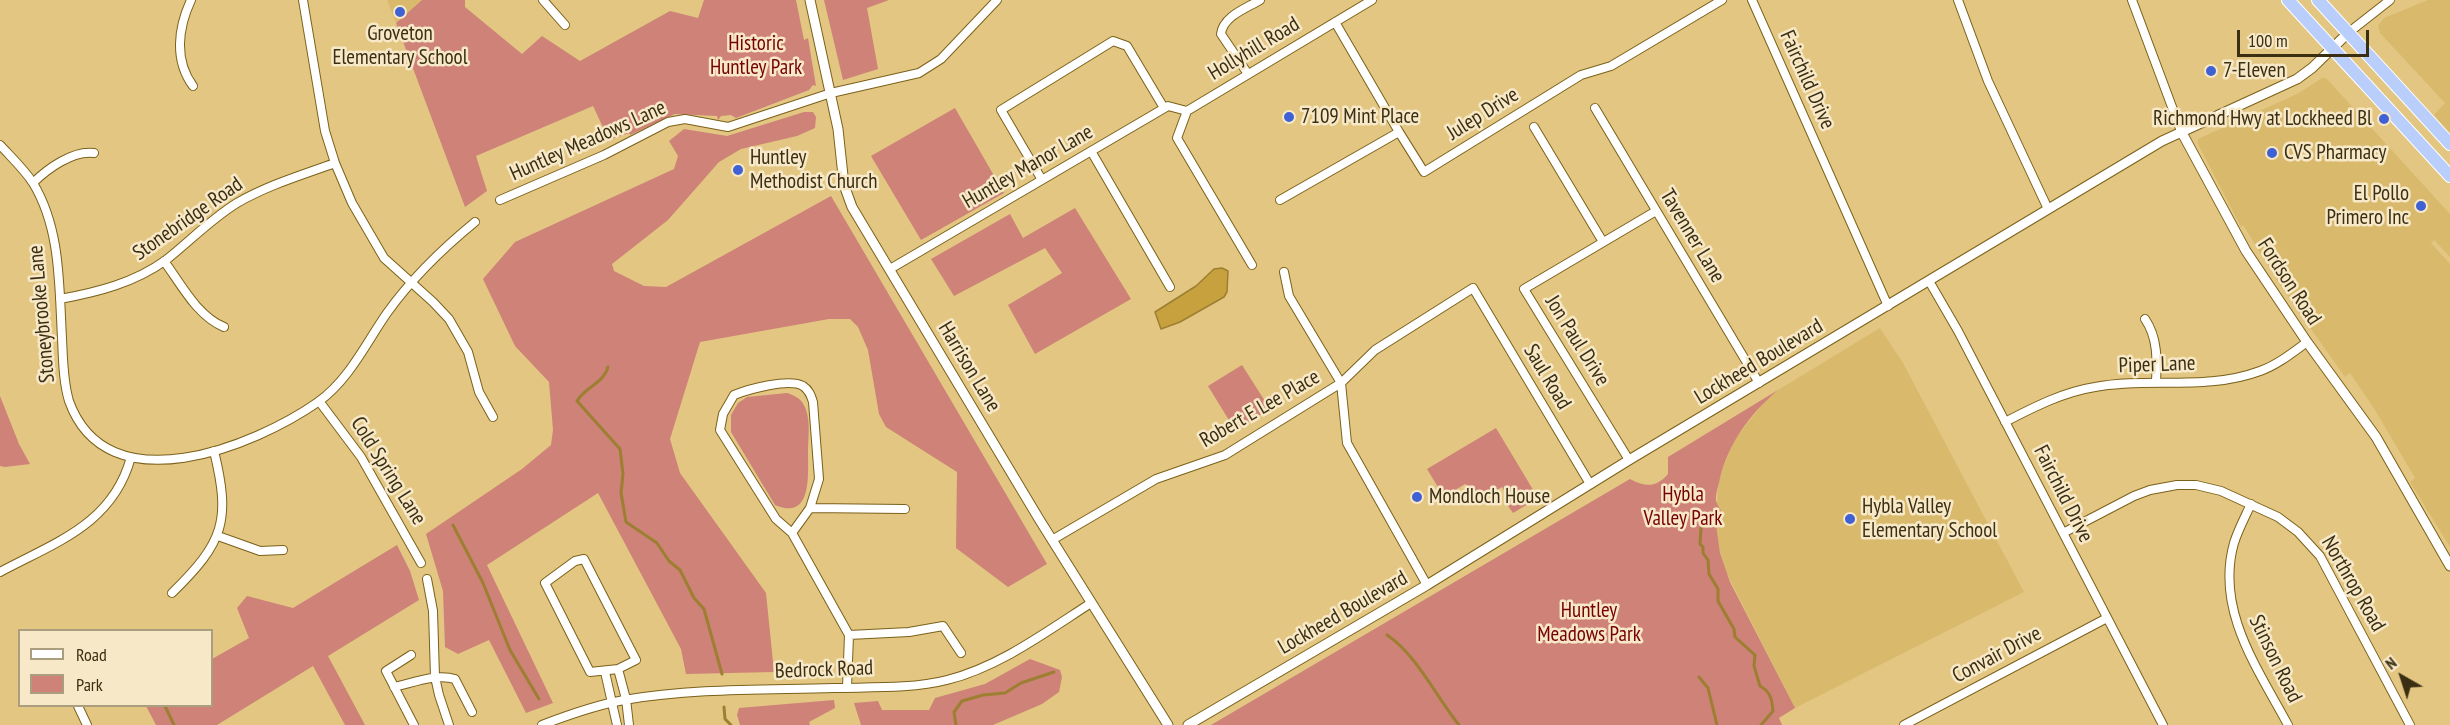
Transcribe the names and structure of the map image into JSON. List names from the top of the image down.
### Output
{
  "streets": {
    "street": [
      "Hollyhill Road",
      "Fairchild Drive",
      "Julep Drive",
      "Huntley Meadows Lane",
      "Huntley Manor Lane",
      "Stonebridge Road",
      "Tavenner Lane",
      "Fordson Road",
      "Stoneybrooke Lane",
      "Jon Paul Drive",
      "Lockheed Boulevard",
      "Piper Lane",
      "Harrison Lane",
      "Saul Road",
      "Robert E Lee Place",
      "Cold Spring Lane",
      "Northrop Road",
      "Convair Drive",
      "Stinson Road",
      "Bedrock Road"
    ]
  },
  "crossings": [
    ["Fairchild Drive", "Lockheed Boulevard"],
    ["Fairchild Drive", "Piper Lane"],
    ["Fairchild Drive", "Northrop Road"],
    ["Fairchild Drive", "Convair Drive"],
    ["Huntley Meadows Lane", "Harrison Lane"],
    ["Huntley Manor Lane", "Harrison Lane"],
    ["Stonebridge Road", "Stoneybrooke Lane"],
    ["Tavenner Lane", "Jon Paul Drive"],
    ["Tavenner Lane", "Lockheed Boulevard"],
    ["Fordson Road", "Lockheed Boulevard"],
    ["Fordson Road", "Piper Lane"],
    ["Stoneybrooke Lane", "Cold Spring Lane"],
    ["Jon Paul Drive", "Lockheed Boulevard"],
    ["Lockheed Boulevard", "Saul Road"],
    ["Harrison Lane", "Robert E Lee Place"],
    ["Harrison Lane", "Bedrock Road"],
    ["Saul Road", "Robert E Lee Place"],
    ["Northrop Road", "Stinson Road"]
  ],
  "parks": ["Historic Huntley Park", "Hybla Valley Park", "Huntley Meadows Park"],
  "places": [
    "Groveton Elementary School",
    "7-Eleven",
    "7109 Mint Place",
    "Richmond Hwy at Lockheed Bl",
    "CVS Pharmacy",
    "Huntley Methodist Church",
    "El Pollo Primero Inc",
    "Mondloch House",
    "Hybla Valley Elementary School"
  ],
  "legend": ["Road", "Park"],
  "scale_bar": "100 m",
  "north": "top left"
}
